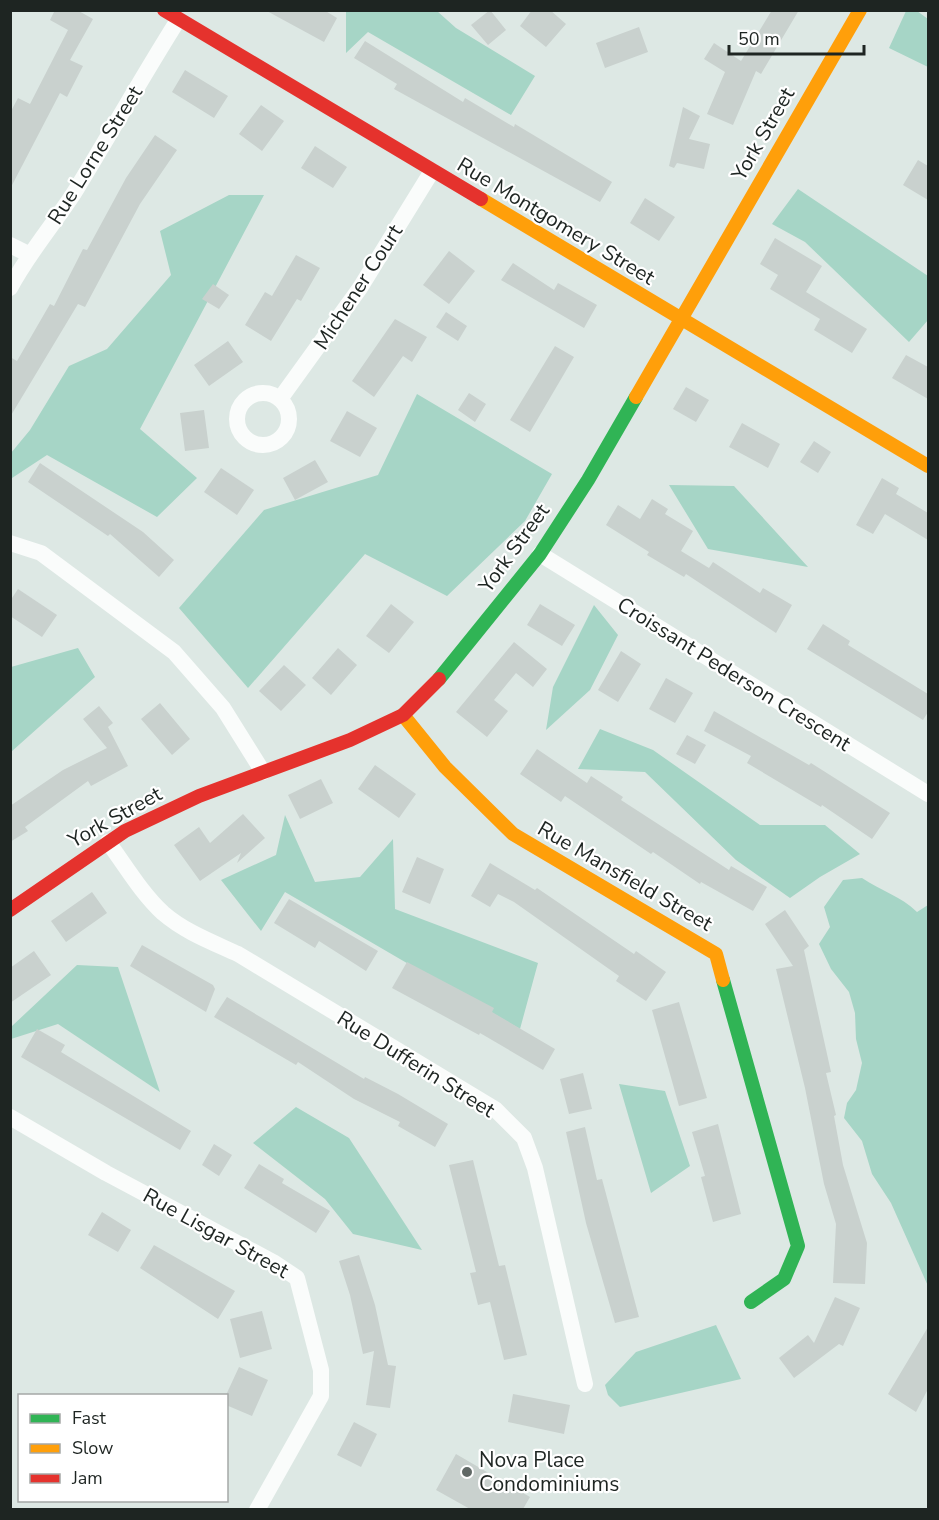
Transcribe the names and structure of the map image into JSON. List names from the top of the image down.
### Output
{
  "streets": {
    "street": [
      "York Street",
      "Rue Lorne Street",
      "Rue Montgomery Street",
      "Michener Court",
      "Croissant Pederson Crescent",
      "Rue Mansfield Street",
      "Rue Dufferin Street",
      "Rue Lisgar Street"
    ]
  },
  "crossings": [
    ["York Street", "Rue Montgomery Street"],
    ["York Street", "Croissant Pederson Crescent"],
    ["York Street", "Rue Mansfield Street"],
    ["York Street", "Rue Dufferin Street"],
    ["Rue Lorne Street", "Rue Montgomery Street"],
    ["Rue Montgomery Street", "Michener Court"]
  ],
  "places": ["Nova Place Condominiums"],
  "legend": ["Fast", "Slow", "Jam"],
  "scale_bar": "50 m"
}
